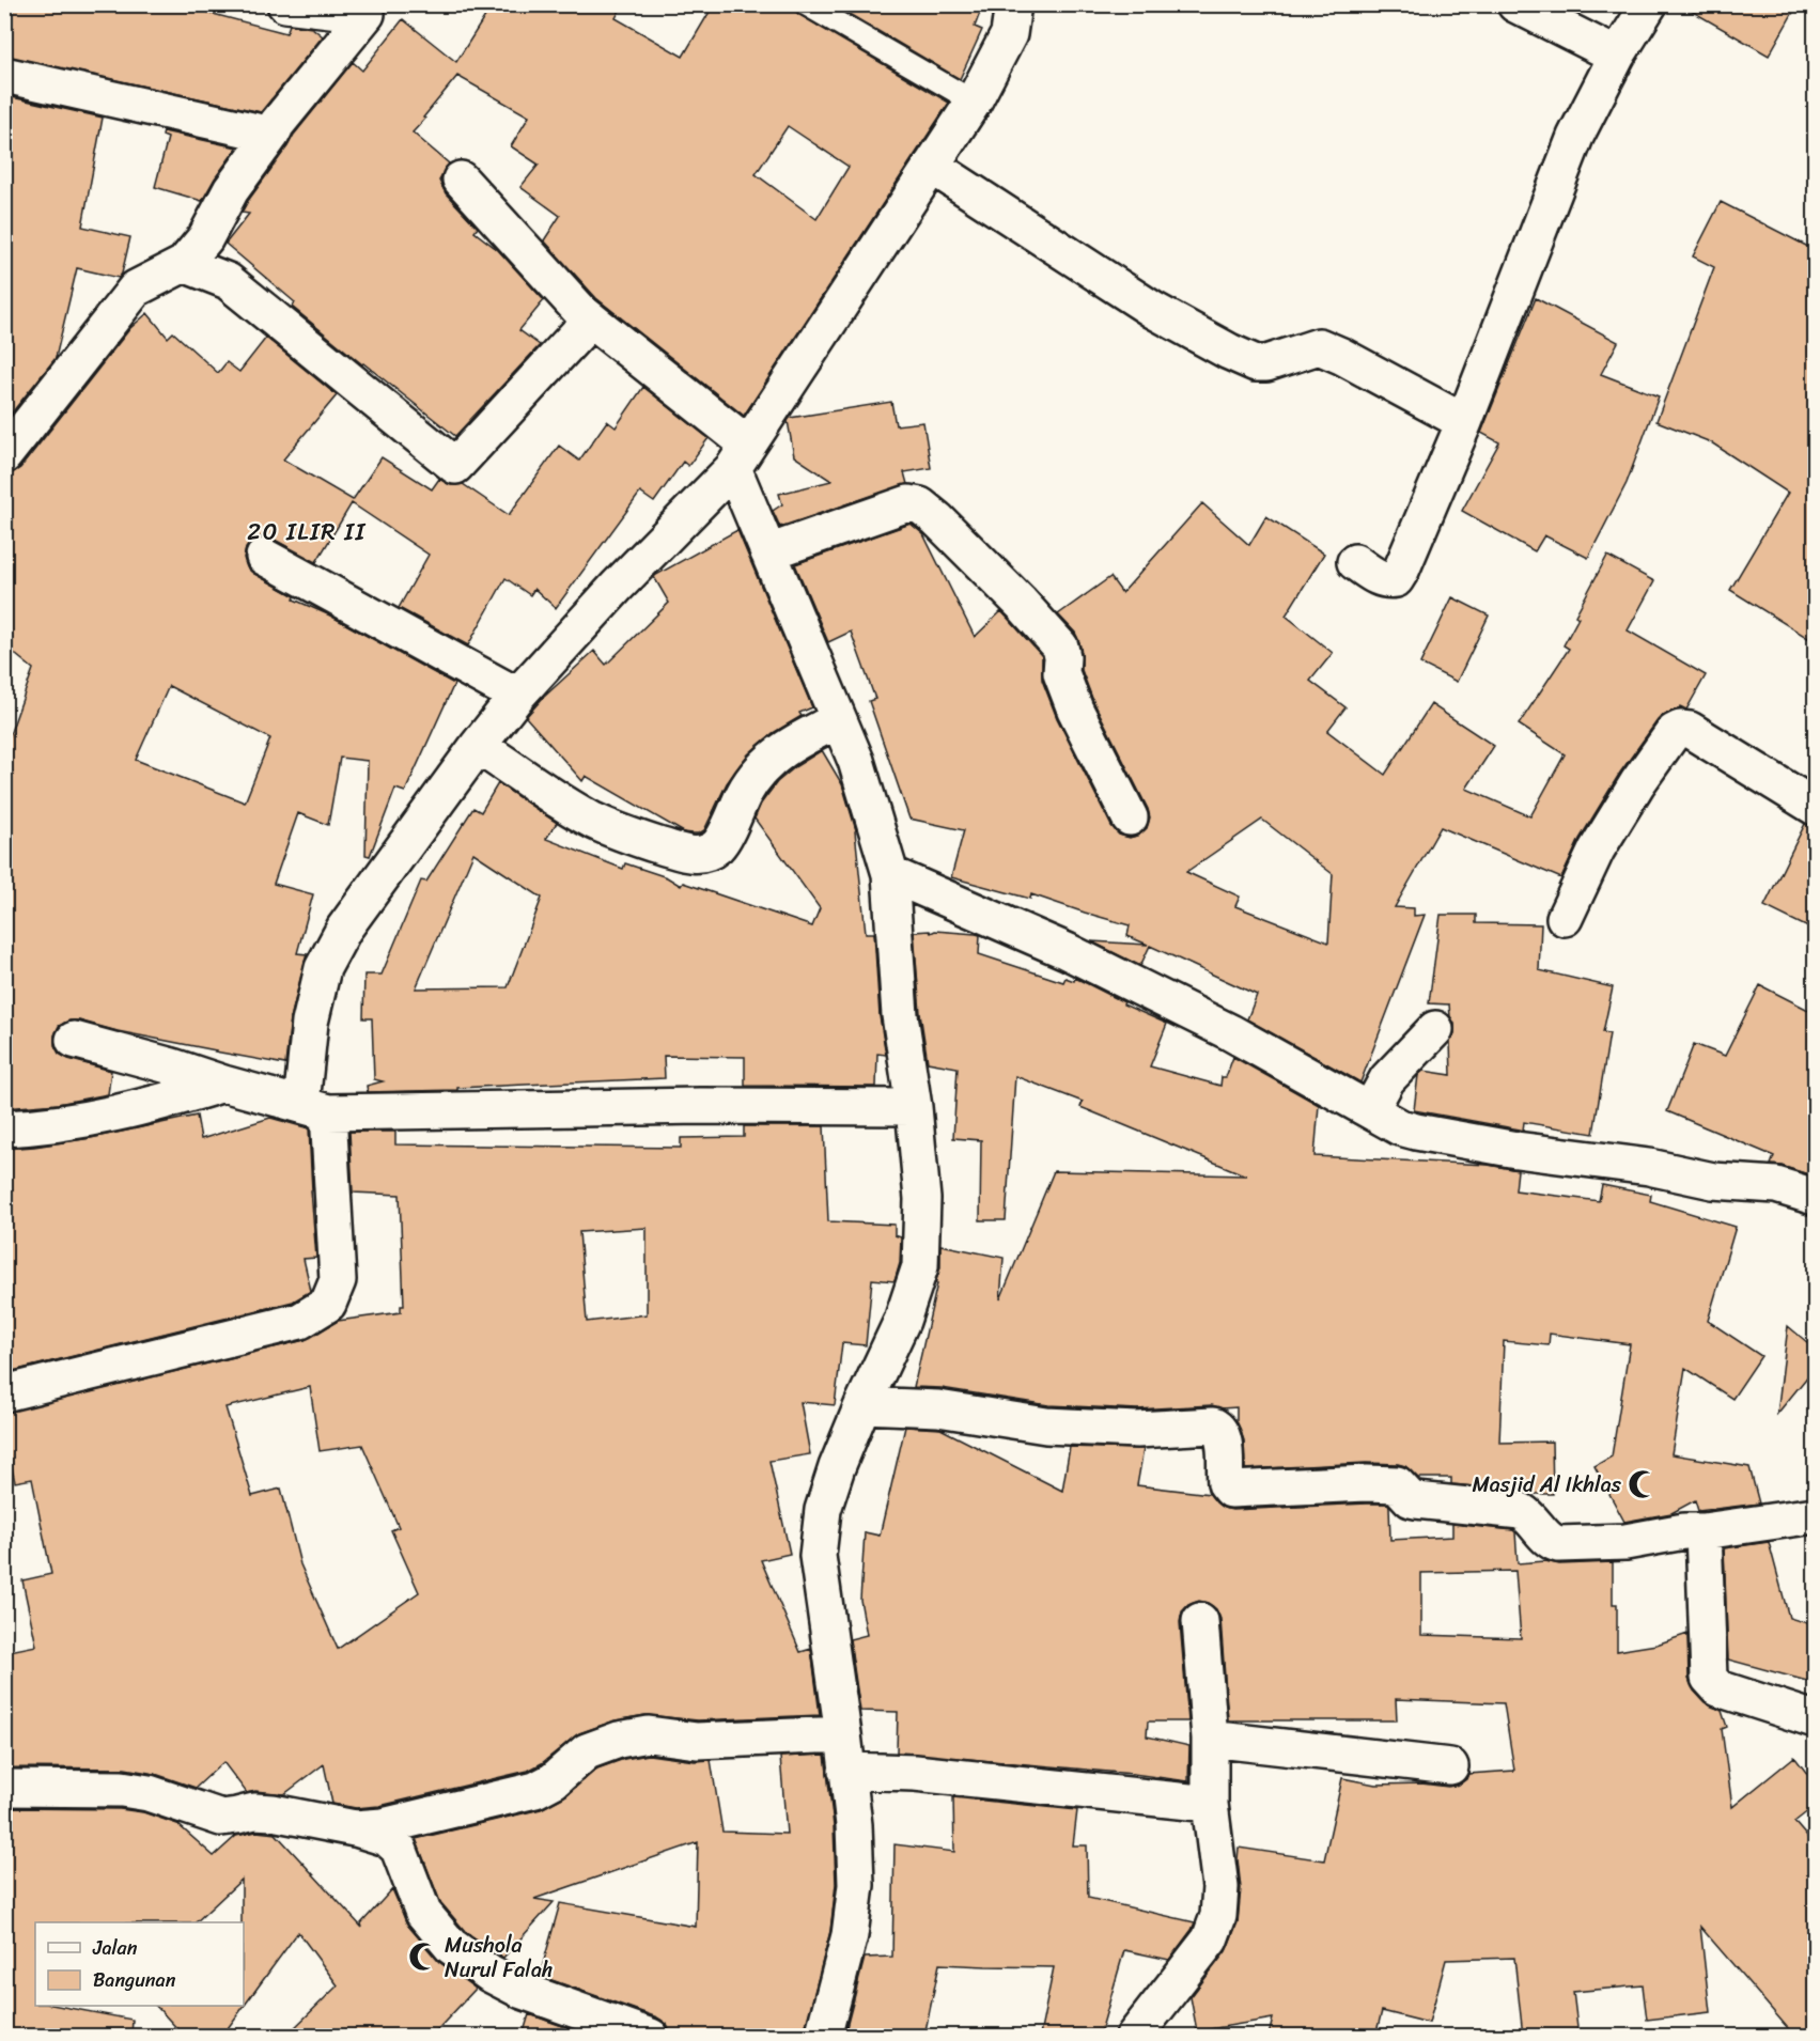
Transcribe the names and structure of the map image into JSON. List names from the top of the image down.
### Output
{
  "districts": ["20 ILIR II"],
  "places": {
    "mosque": ["Masjid Al Ikhlas", "Mushola Nurul Falah"]
  },
  "legend": ["Jalan", "Bangunan"]
}
